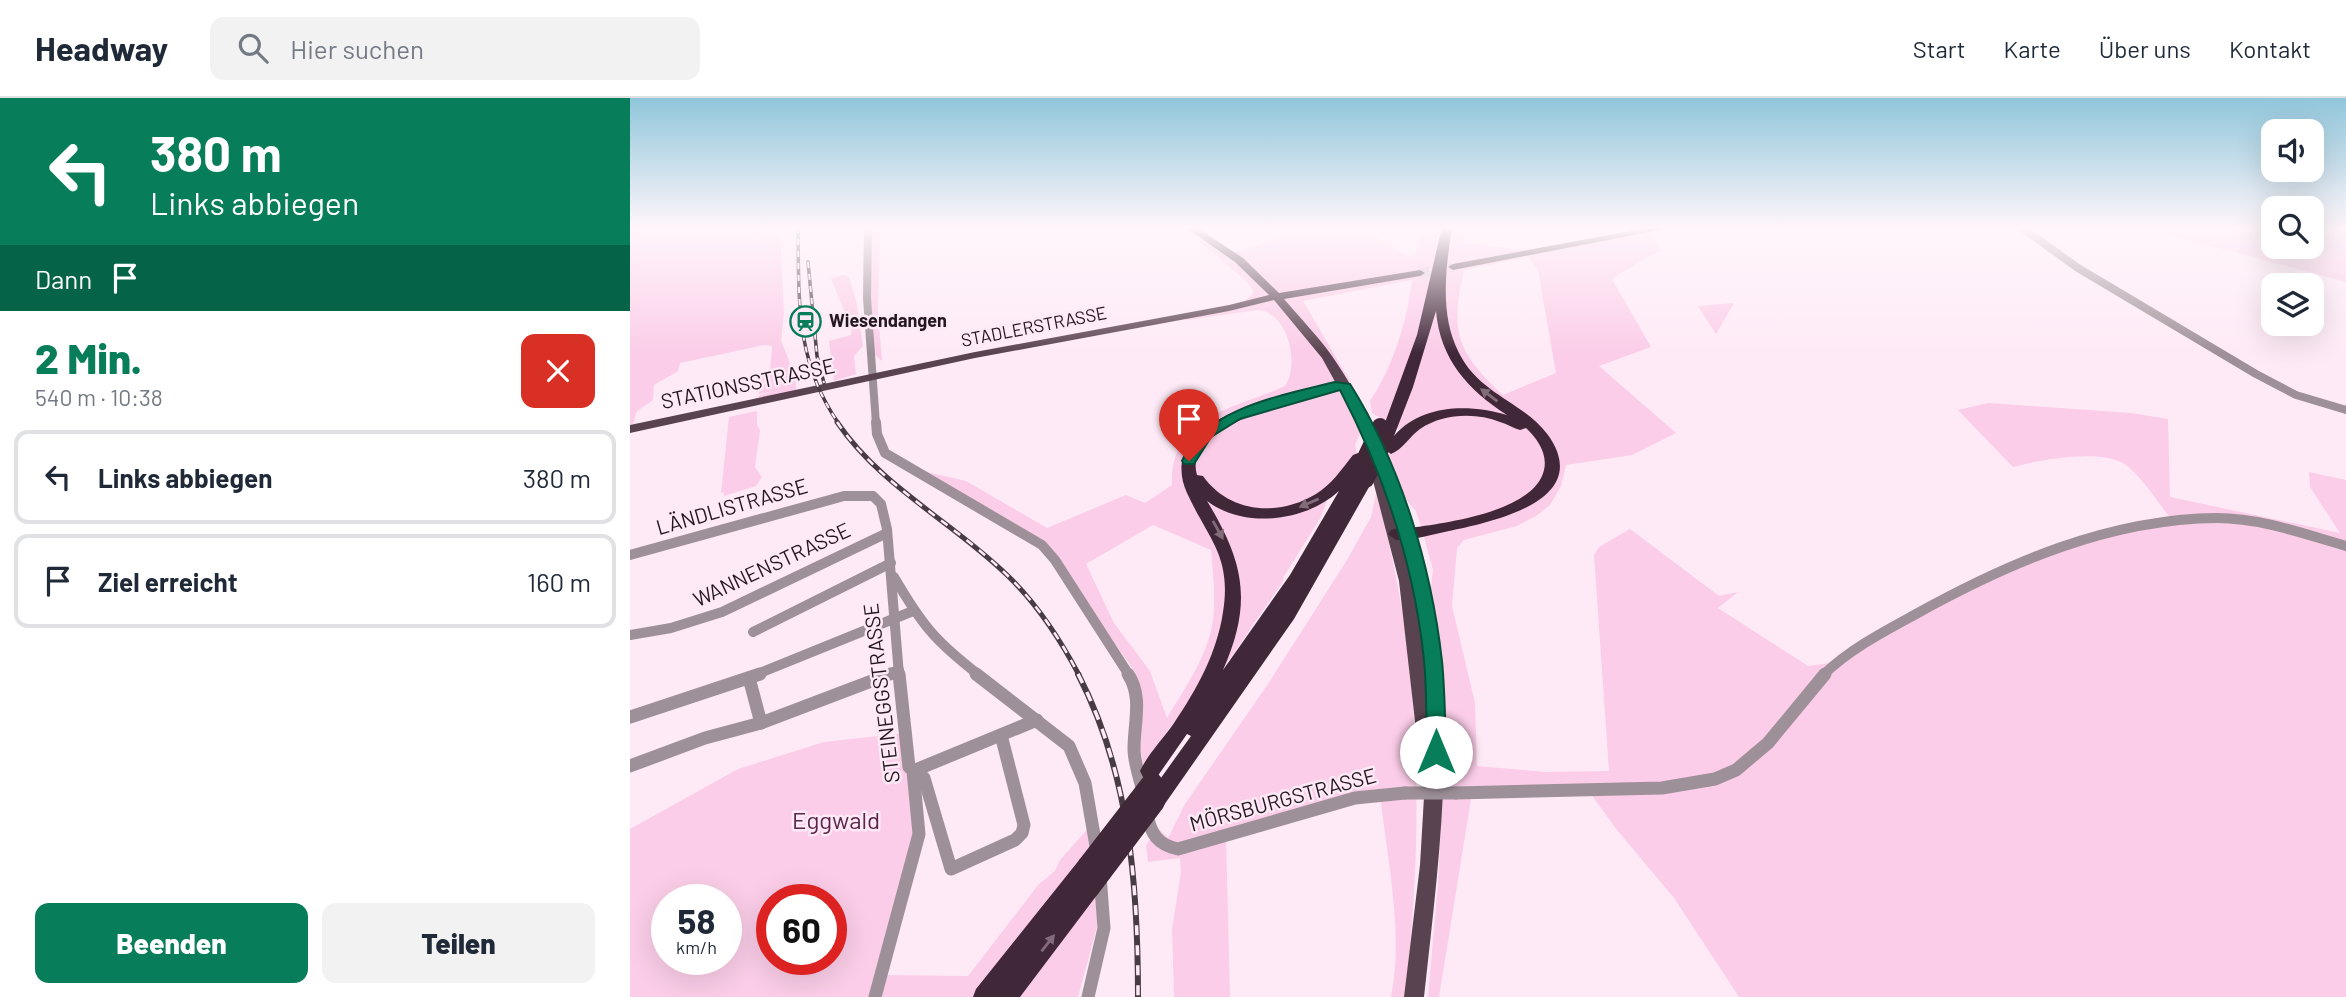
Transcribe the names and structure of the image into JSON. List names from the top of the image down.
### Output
{
  "streets": {
    "main road": ["STADLERSTRASSE", "STATIONSSTRASSE"],
    "street": [
      "LÄNDLISTRASSE",
      "WANNENSTRASSE",
      "STEINEGGSTRASSE",
      "MÖRSBURGSTRASSE"
    ]
  },
  "crossings": [
    ["STADLERSTRASSE", "STATIONSSTRASSE"],
    ["STADLERSTRASSE", "MÖRSBURGSTRASSE"],
    ["STATIONSSTRASSE", "MÖRSBURGSTRASSE"],
    ["LÄNDLISTRASSE", "STEINEGGSTRASSE"],
    ["WANNENSTRASSE", "STEINEGGSTRASSE"]
  ],
  "parks": ["Eggwald"],
  "places": {
    "station": ["Wiesendangen"]
  },
  "page": {
    "header": "Headway",
    "search": "Hier suchen",
    "nav": [
      "Start",
      "Karte",
      "Über uns",
      "Kontakt"
    ],
    "turn": ["380 m", "Links abbiegen"],
    "then": "Dann",
    "heading": ["2 Min.", "540 m · 10:38"],
    "list": [
      {
        "name": "Links abbiegen",
        "value": "380 m"
      },
      {
        "name": "Ziel erreicht",
        "value": "160 m"
      }
    ],
    "speed": "58 km/h",
    "limit": "60",
    "buttons": ["Beenden", "Teilen"]
  }
}
